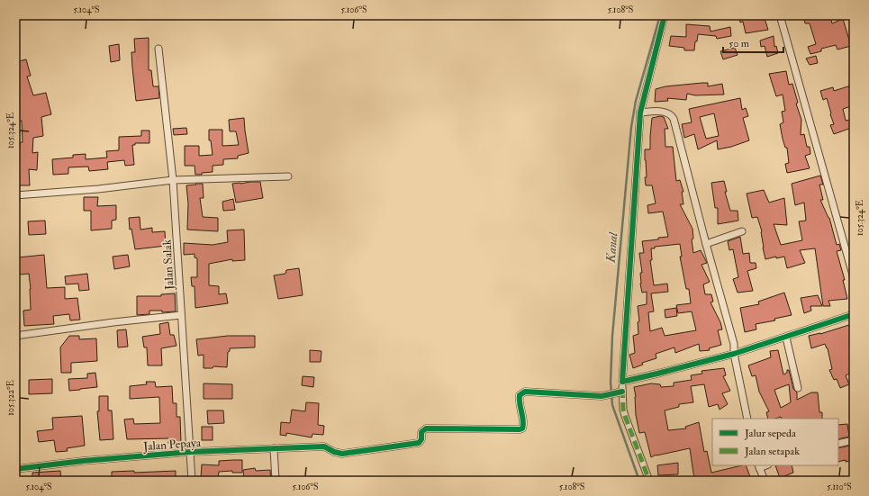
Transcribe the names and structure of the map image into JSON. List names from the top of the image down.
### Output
{
  "streets": {
    "street": ["Jalan Salak", "Jalan Pepaya"]
  },
  "crossings": [
    ["Jalan Salak", "Jalan Pepaya"]
  ],
  "water": ["Kanal"],
  "legend": ["Jalur sepeda", "Jalan setapak"],
  "scale_bar": "50 m",
  "coordinates": [
    "5.104°S",
    "5.106°S",
    "5.108°S",
    "105.324°E",
    "105.322°E",
    "5.110°S"
  ]
}
